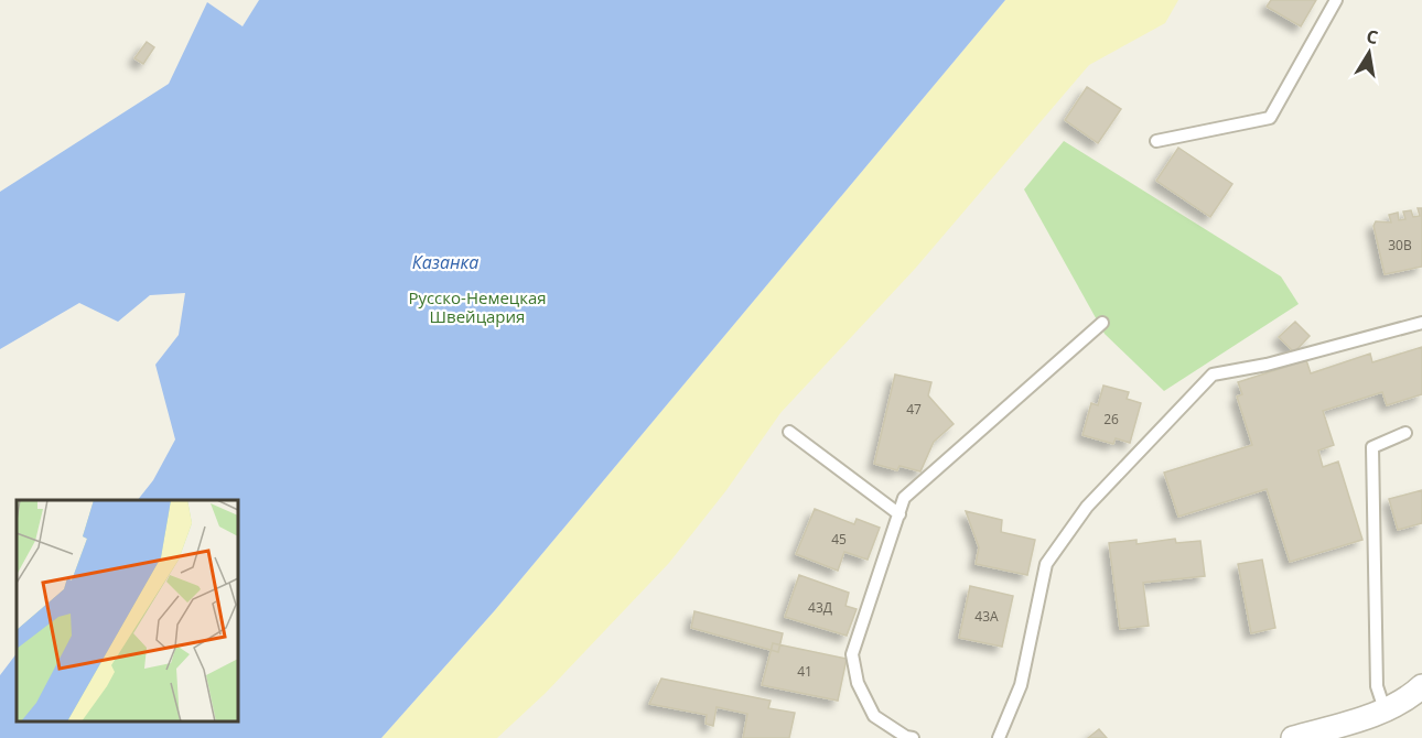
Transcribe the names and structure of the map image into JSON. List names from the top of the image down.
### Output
{
  "water": ["Казанка"],
  "parks": ["Русско-Немецкая Швейцария"],
  "house_numbers": [
    "30В",
    "47",
    "26",
    "45",
    "43Д",
    "43А",
    "41"
  ],
  "north": "top"
}
